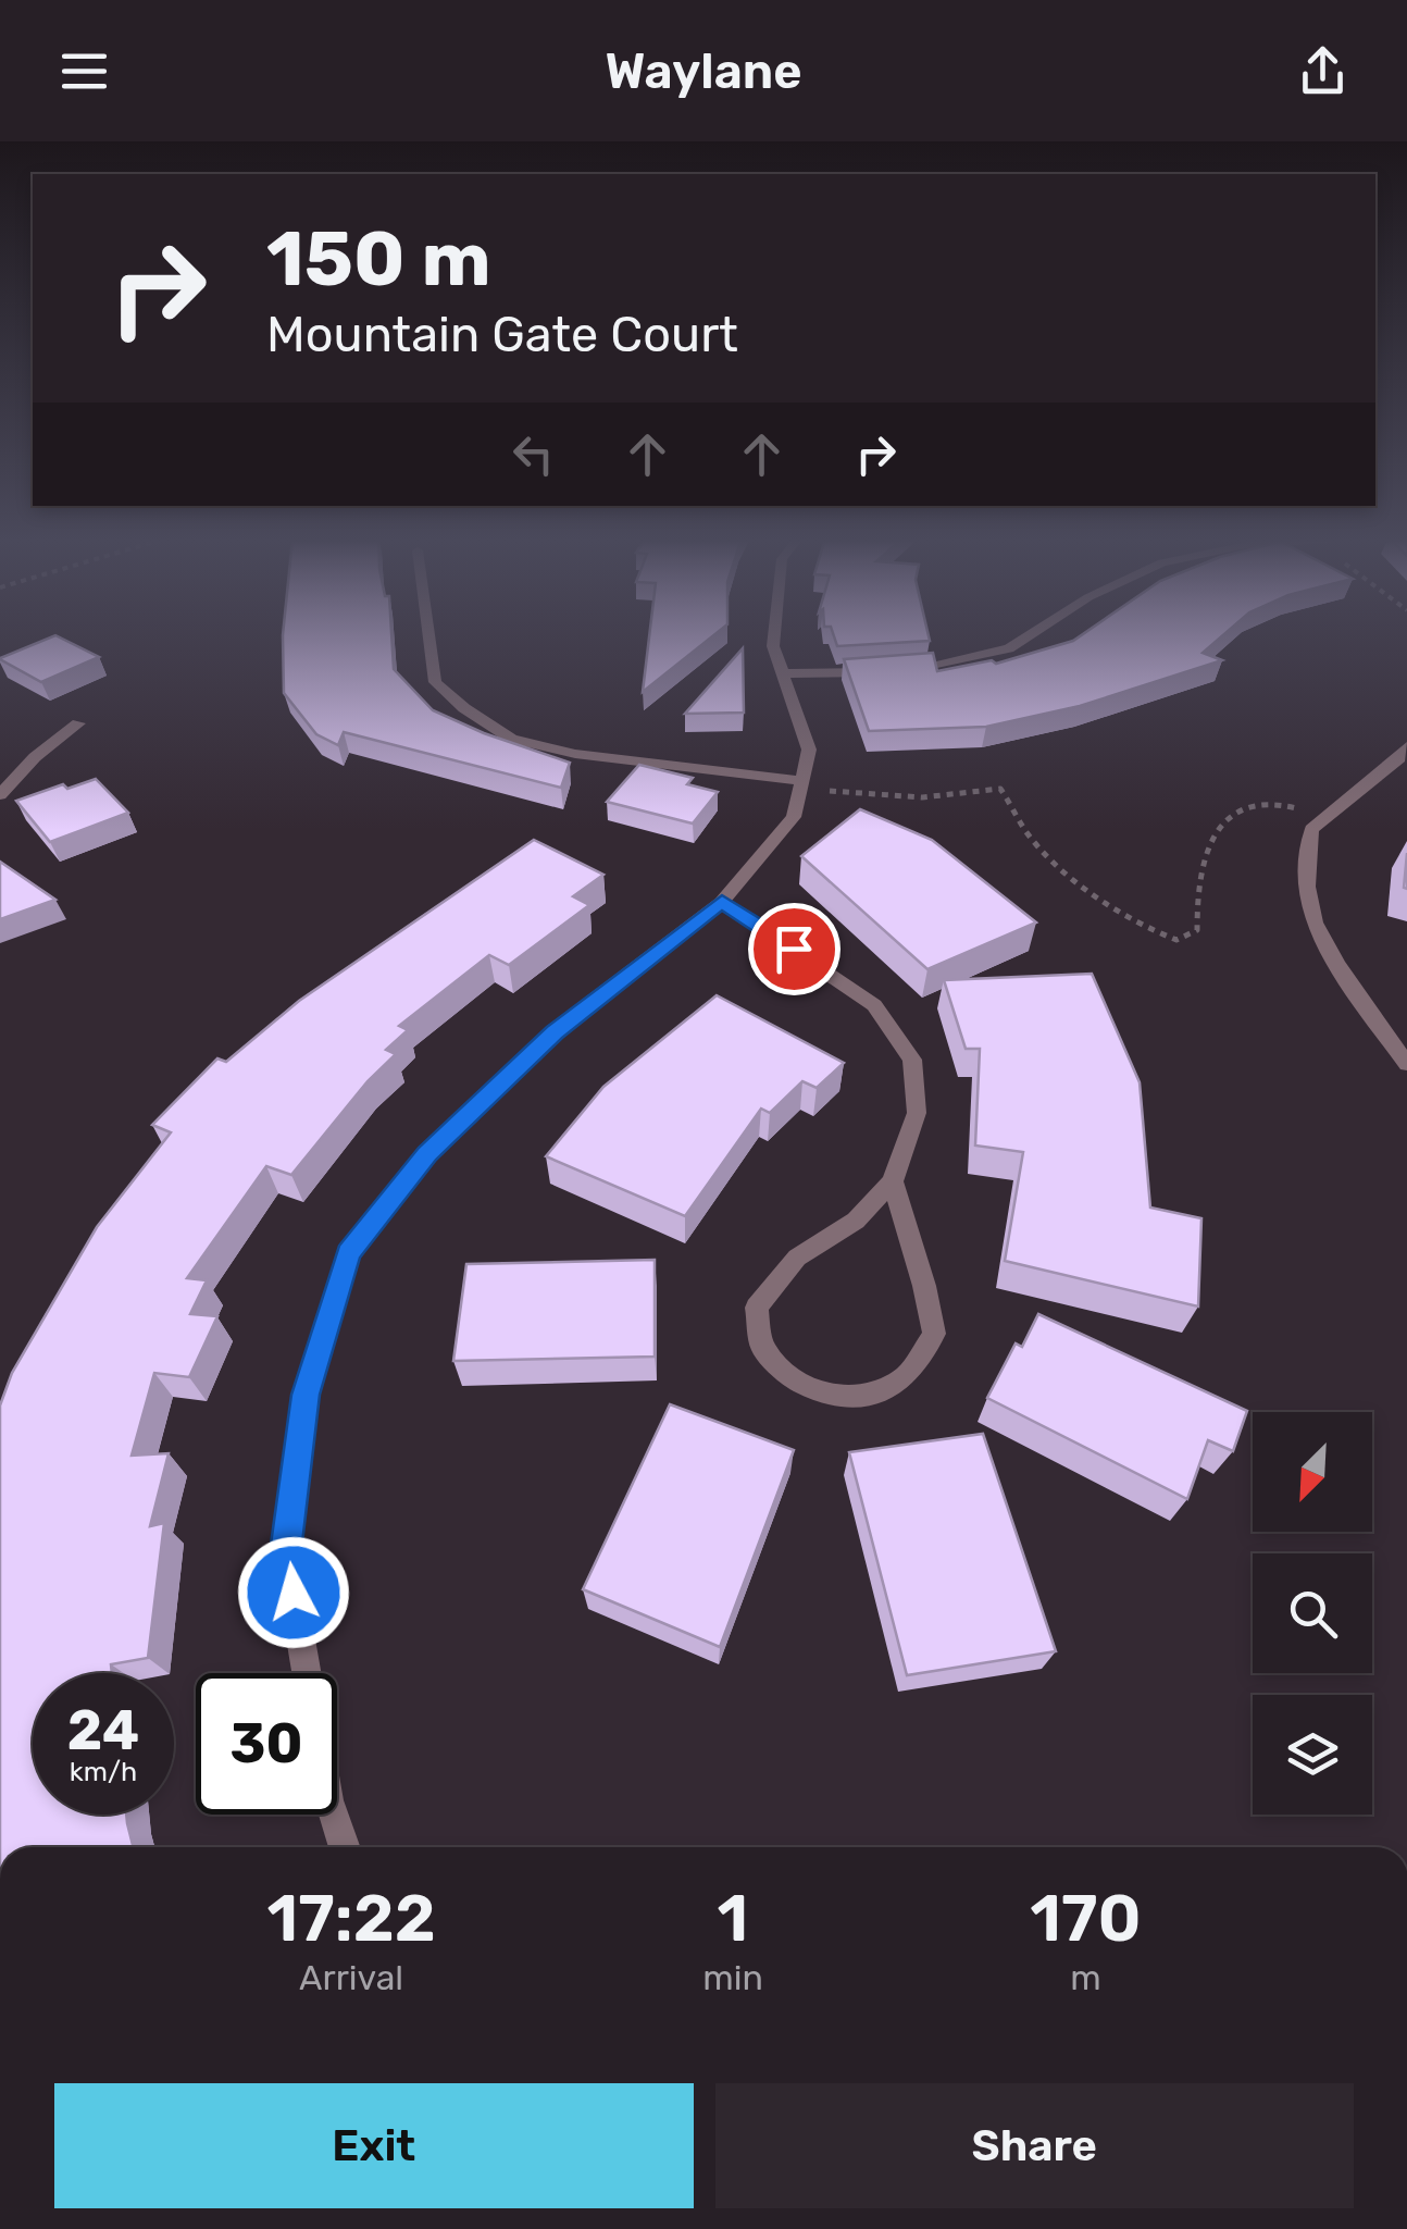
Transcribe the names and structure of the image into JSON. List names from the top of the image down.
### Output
{
  "north": "bottom left",
  "page": {
    "header": "Waylane",
    "turn": ["150 m", "Mountain Gate Court"],
    "speed": "24 km/h",
    "limit": "30",
    "eta": [
      "17:22",
      "Arrival",
      "1",
      "min",
      "170",
      "m"
    ],
    "buttons": ["Exit", "Share"]
  }
}
